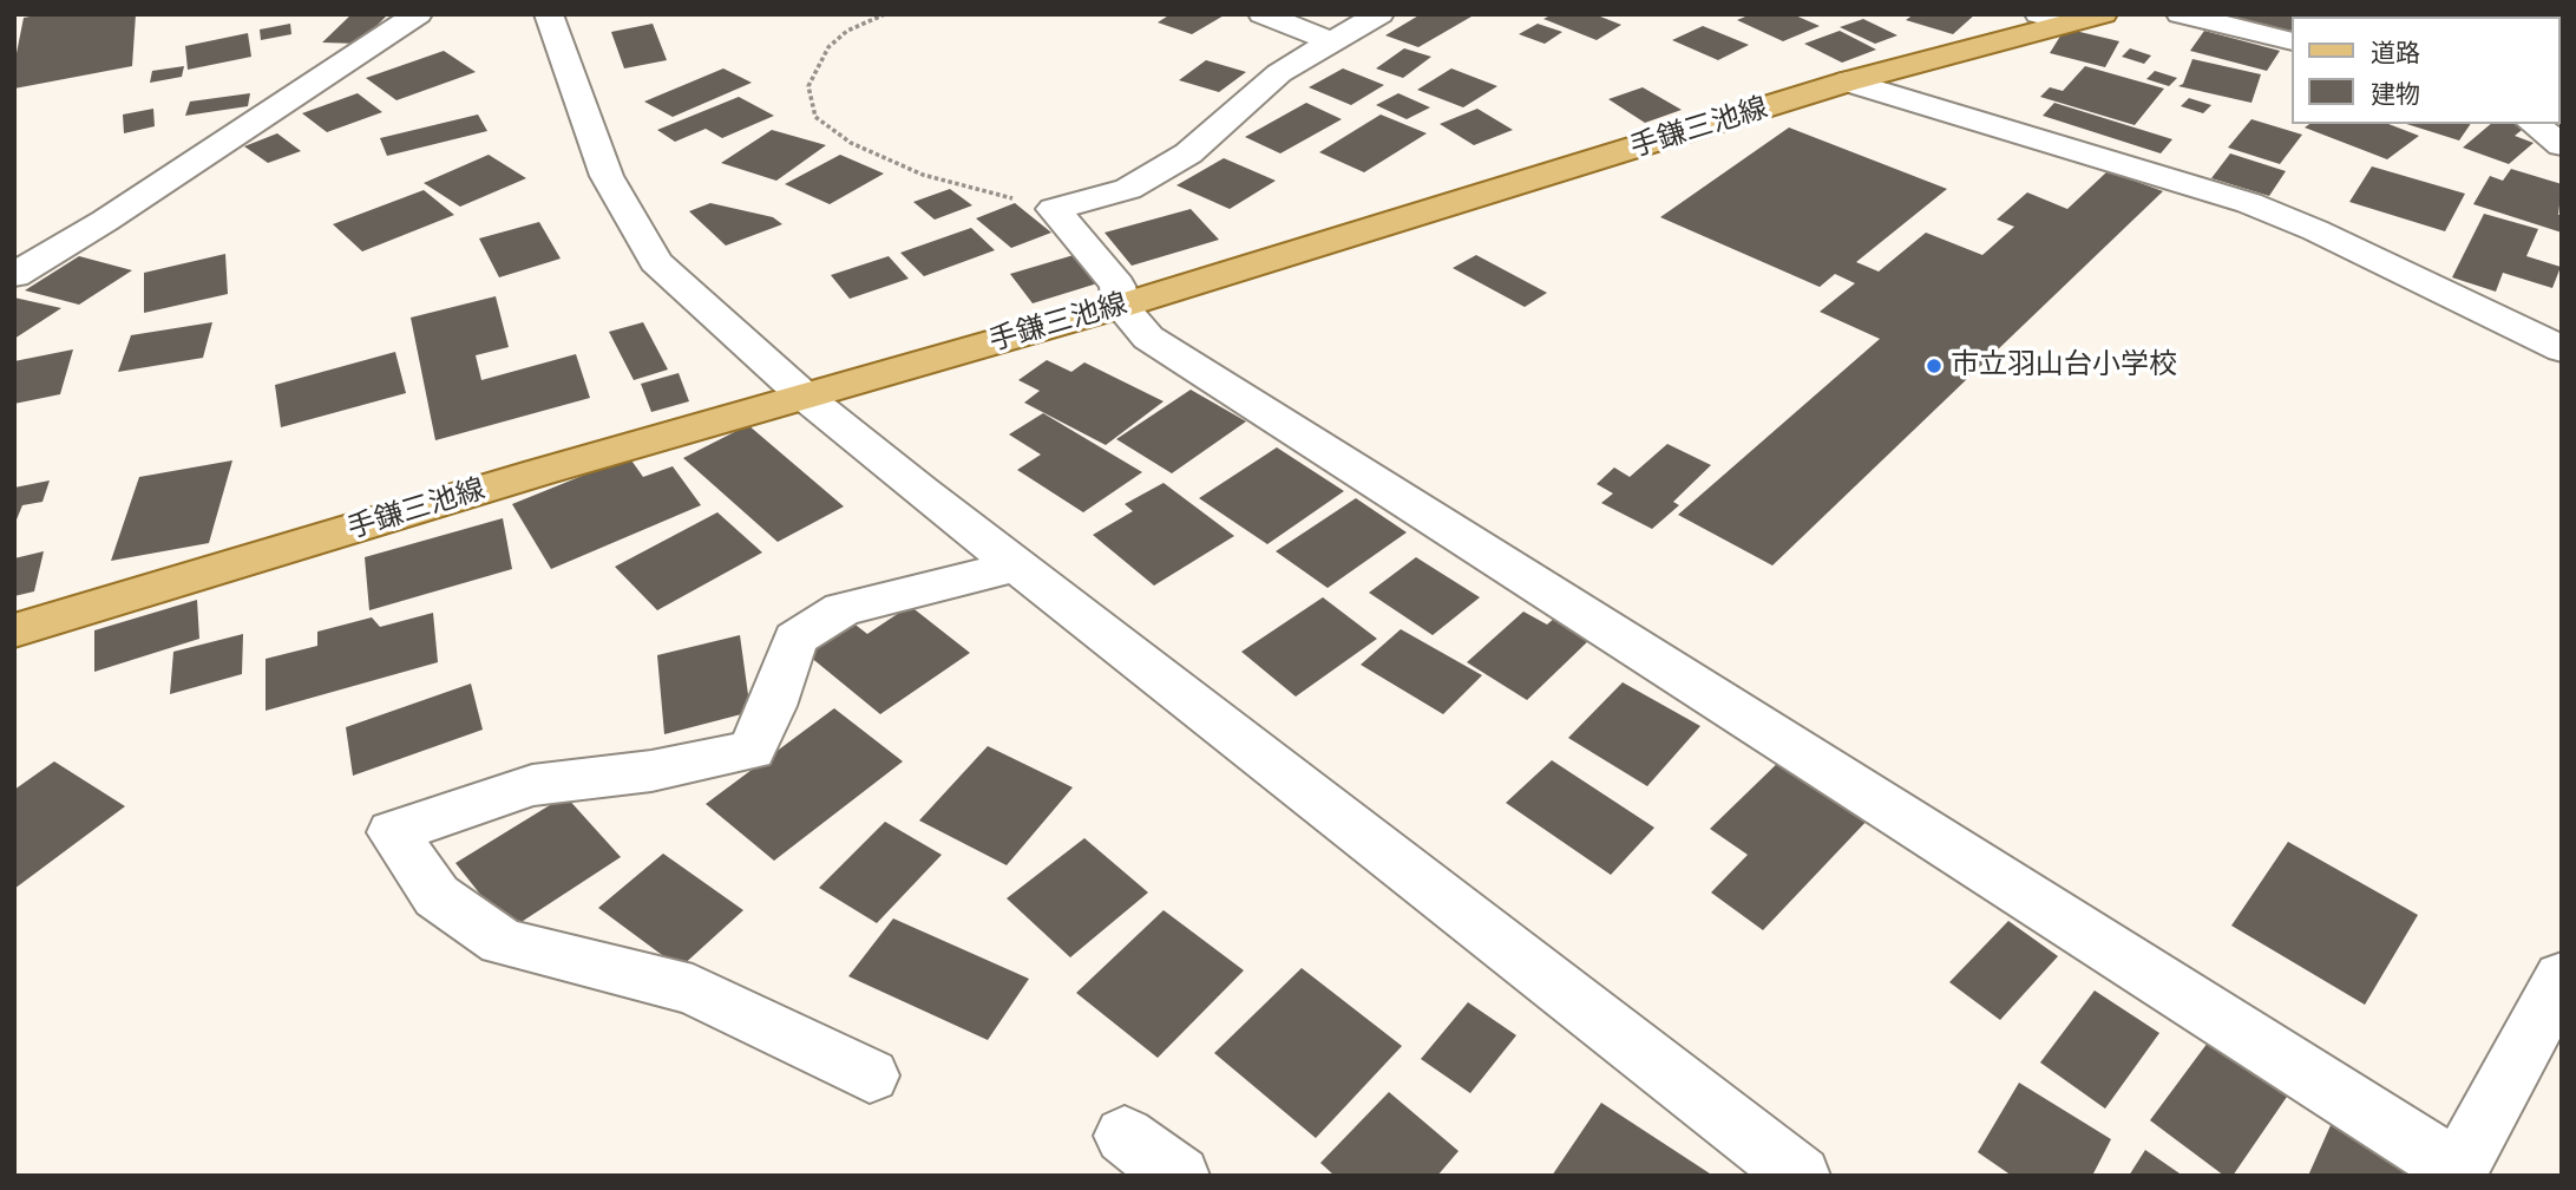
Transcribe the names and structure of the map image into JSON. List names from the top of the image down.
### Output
{
  "streets": {
    "main road": ["手鎌三池線"]
  },
  "places": ["市立羽山台小学校"],
  "legend": ["道路", "建物"]
}
